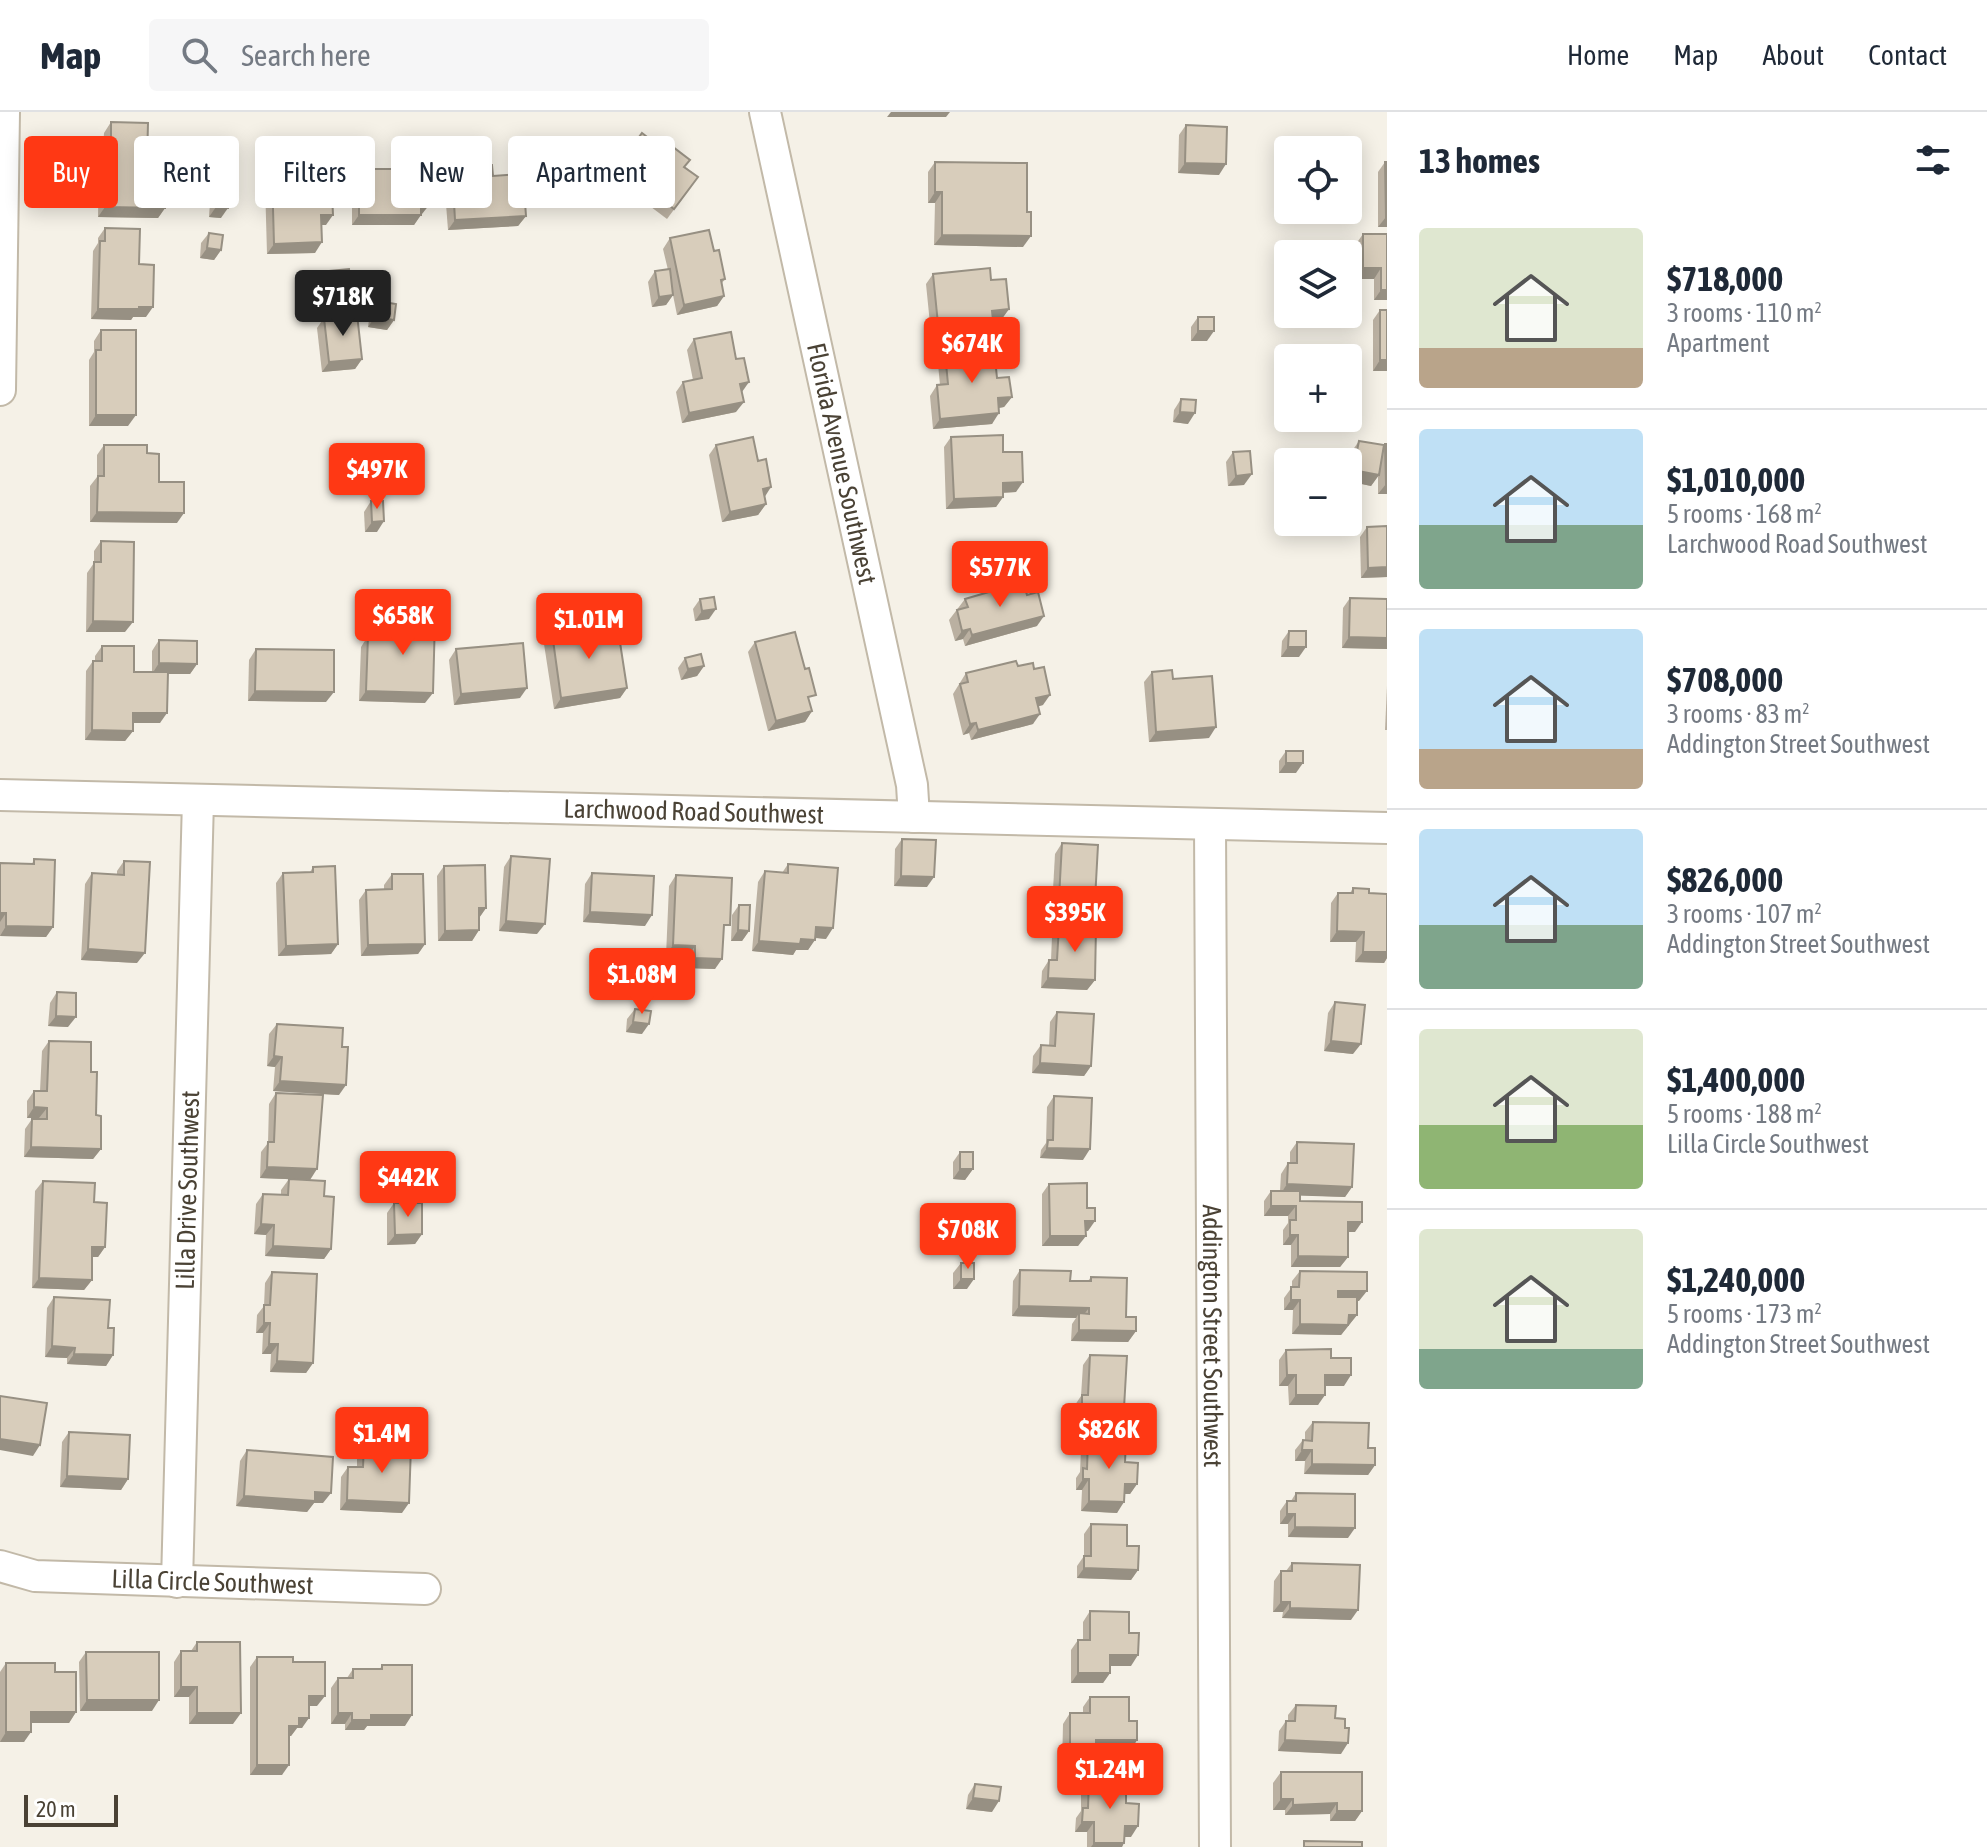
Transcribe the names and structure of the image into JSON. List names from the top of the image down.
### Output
{
  "streets": {
    "street": [
      "Florida Avenue Southwest",
      "Larchwood Road Southwest",
      "Lilla Drive Southwest",
      "Addington Street Southwest",
      "Lilla Circle Southwest"
    ]
  },
  "crossings": [
    ["Florida Avenue Southwest", "Larchwood Road Southwest"],
    ["Larchwood Road Southwest", "Lilla Drive Southwest"],
    ["Larchwood Road Southwest", "Addington Street Southwest"],
    ["Lilla Drive Southwest", "Lilla Circle Southwest"]
  ],
  "scale_bar": "20 m",
  "page": {
    "header": "Map",
    "search": "Search here",
    "nav": [
      "Home",
      "Map",
      "About",
      "Contact"
    ],
    "heading": "13 homes",
    "map_buttons": ["+", "−"],
    "chip": [
      "Buy",
      "Rent",
      "Filters",
      "New",
      "Apartment"
    ],
    "list": [
      {
        "name": "$718,000",
        "note": "3 rooms · 110 m² · Apartment"
      },
      {
        "name": "$1,010,000",
        "note": "5 rooms · 168 m² · Larchwood Road Southwest"
      },
      {
        "name": "$708,000",
        "note": "3 rooms · 83 m² · Addington Street Southwest"
      },
      {
        "name": "$826,000",
        "note": "3 rooms · 107 m² · Addington Street Southwest"
      },
      {
        "name": "$1,400,000",
        "note": "5 rooms · 188 m² · Lilla Circle Southwest"
      },
      {
        "name": "$1,240,000",
        "note": "5 rooms · 173 m² · Addington Street Southwest"
      }
    ],
    "price": [
      "$718K",
      "$674K",
      "$497K",
      "$577K",
      "$658K",
      "$1.01M",
      "$395K",
      "$1.08M",
      "$442K",
      "$708K",
      "$826K",
      "$1.4M",
      "$1.24M"
    ],
    "scale": "20 m"
  }
}
